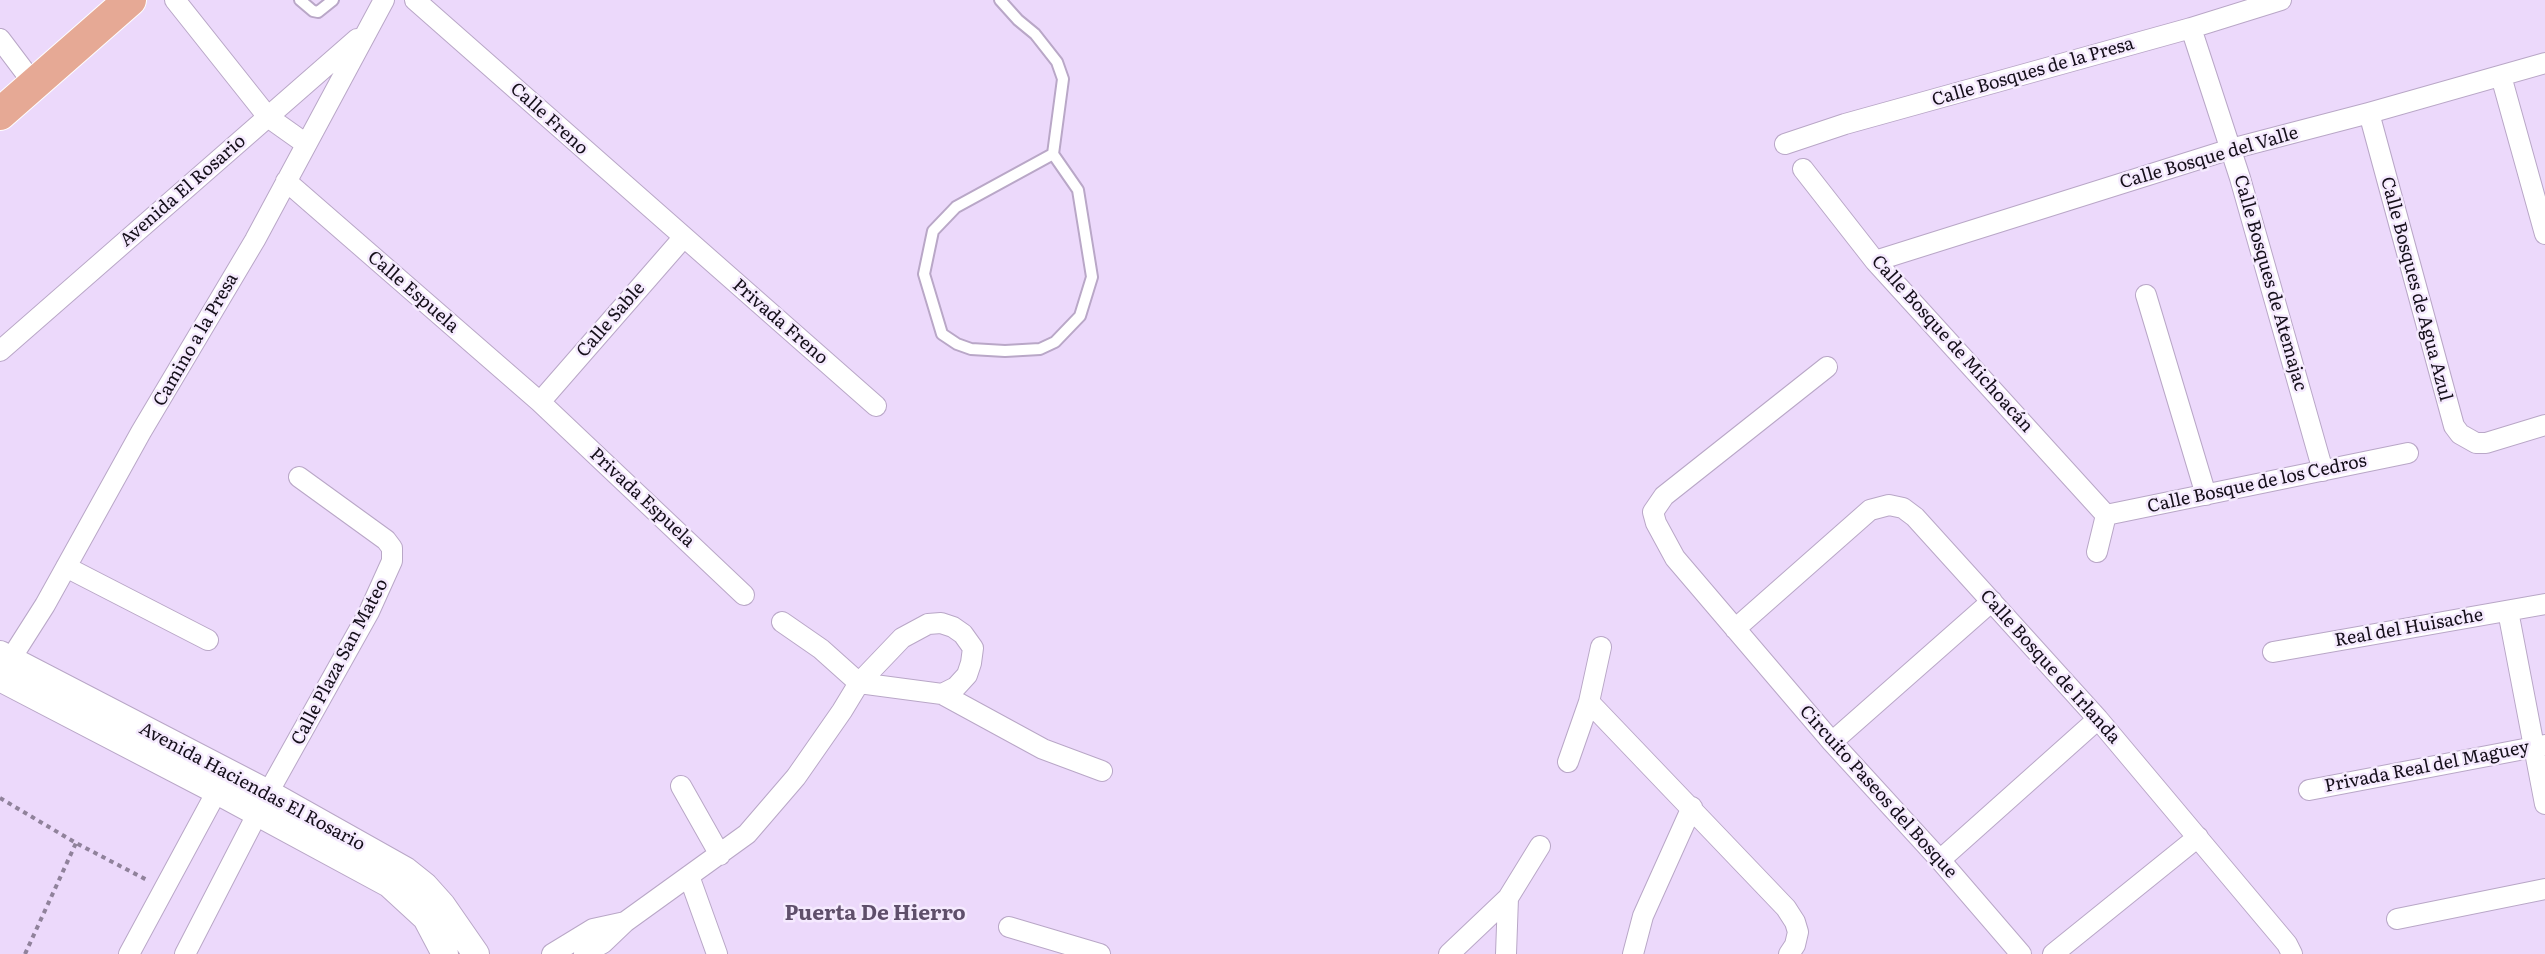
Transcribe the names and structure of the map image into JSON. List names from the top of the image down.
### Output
{
  "streets": {
    "street": [
      "Calle Bosques de la Presa",
      "Calle Freno",
      "Calle Bosque del Valle",
      "Avenida El Rosario",
      "Calle Bosques de Atemajac",
      "Calle Bosques de Agua Azul",
      "Calle Espuela",
      "Calle Sable",
      "Privada Freno",
      "Camino a la Presa",
      "Calle Bosque de Michoacán",
      "Calle Bosque de los Cedros",
      "Privada Espuela",
      "Real del Huisache",
      "Calle Plaza San Mateo",
      "Calle Bosque de Irlanda",
      "Privada Real del Maguey",
      "Avenida Haciendas El Rosario",
      "Circuito Paseos del Bosque"
    ]
  },
  "crossings": [
    ["Calle Bosques de la Presa", "Calle Bosques de Atemajac"],
    ["Calle Freno", "Calle Sable"],
    ["Calle Freno", "Privada Freno"],
    ["Calle Bosque del Valle", "Calle Bosques de Atemajac"],
    ["Calle Bosque del Valle", "Calle Bosques de Agua Azul"],
    ["Calle Bosque del Valle", "Calle Bosque de Michoacán"],
    ["Avenida El Rosario", "Camino a la Presa"],
    ["Calle Bosques de Atemajac", "Calle Bosque de los Cedros"],
    ["Calle Espuela", "Calle Sable"],
    ["Calle Espuela", "Camino a la Presa"],
    ["Calle Espuela", "Privada Espuela"],
    ["Calle Sable", "Privada Freno"],
    ["Calle Sable", "Privada Espuela"],
    ["Camino a la Presa", "Avenida Haciendas El Rosario"],
    ["Calle Bosque de Michoacán", "Calle Bosque de los Cedros"],
    ["Calle Plaza San Mateo", "Avenida Haciendas El Rosario"],
    ["Calle Bosque de Irlanda", "Circuito Paseos del Bosque"]
  ],
  "districts": ["Puerta De Hierro"]
}
